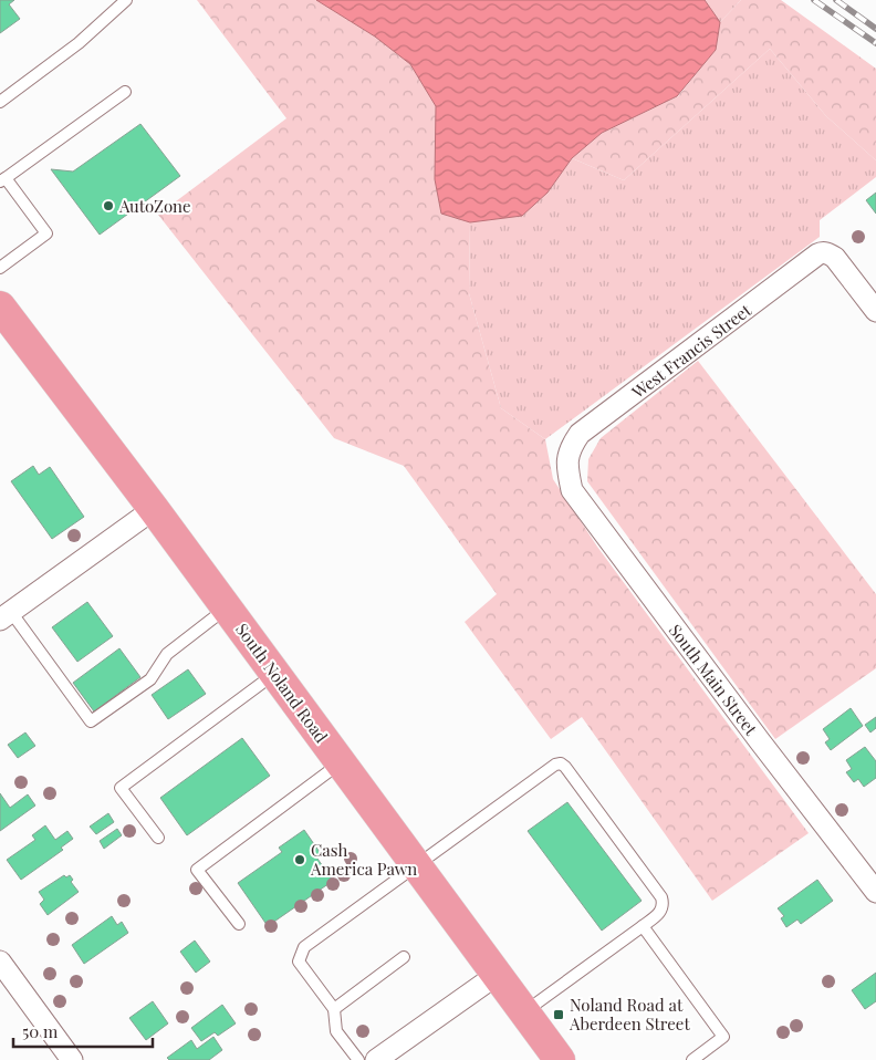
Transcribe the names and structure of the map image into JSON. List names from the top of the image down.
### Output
{
  "streets": {
    "main road": ["South Noland Road"],
    "street": ["West Francis Street", "South Main Street"]
  },
  "crossings": [
    ["West Francis Street", "South Main Street"]
  ],
  "places": {
    "other": ["AutoZone", "Cash America Pawn"],
    "transit": ["Noland Road at Aberdeen Street"]
  },
  "scale_bar": "50 m"
}
